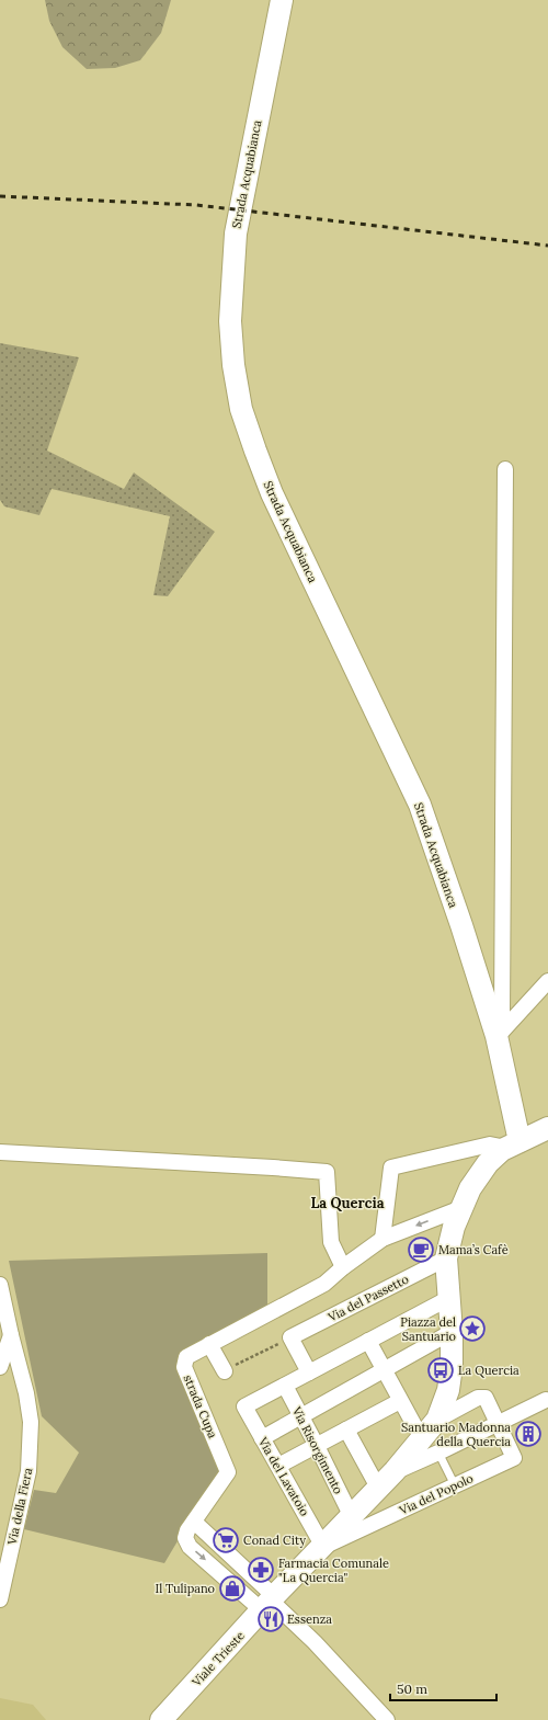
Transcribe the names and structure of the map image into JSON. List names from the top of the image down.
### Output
{
  "streets": {
    "street": [
      "Strada Acquabianca",
      "Via del Passetto",
      "strada Cupa",
      "Via Risorgimento",
      "Via del Lavatoio",
      "Via del Popolo",
      "Via della Fiera",
      "Viale Trieste"
    ]
  },
  "crossings": [
    ["Strada Acquabianca", "Viale Trieste"],
    ["Via del Passetto", "Viale Trieste"],
    ["strada Cupa", "Viale Trieste"],
    ["Via Risorgimento", "Via del Lavatoio"],
    ["Via Risorgimento", "Viale Trieste"],
    ["Via del Lavatoio", "Via del Popolo"],
    ["Via del Lavatoio", "Viale Trieste"],
    ["Via del Popolo", "Viale Trieste"]
  ],
  "districts": ["La Quercia"],
  "places": {
    "cafe": ["Mama’s Cafè"],
    "place": ["Piazza del Santuario"],
    "bus stop": ["La Quercia"],
    "building": ["Santuario Madonna della Quercia"],
    "supermarket": ["Conad City"],
    "pharmacy": ["Farmacia Comunale \"La Quercia\""],
    "shop": ["Il Tulipano"],
    "restaurant": ["Essenza"]
  },
  "scale_bar": "50 m"
}
